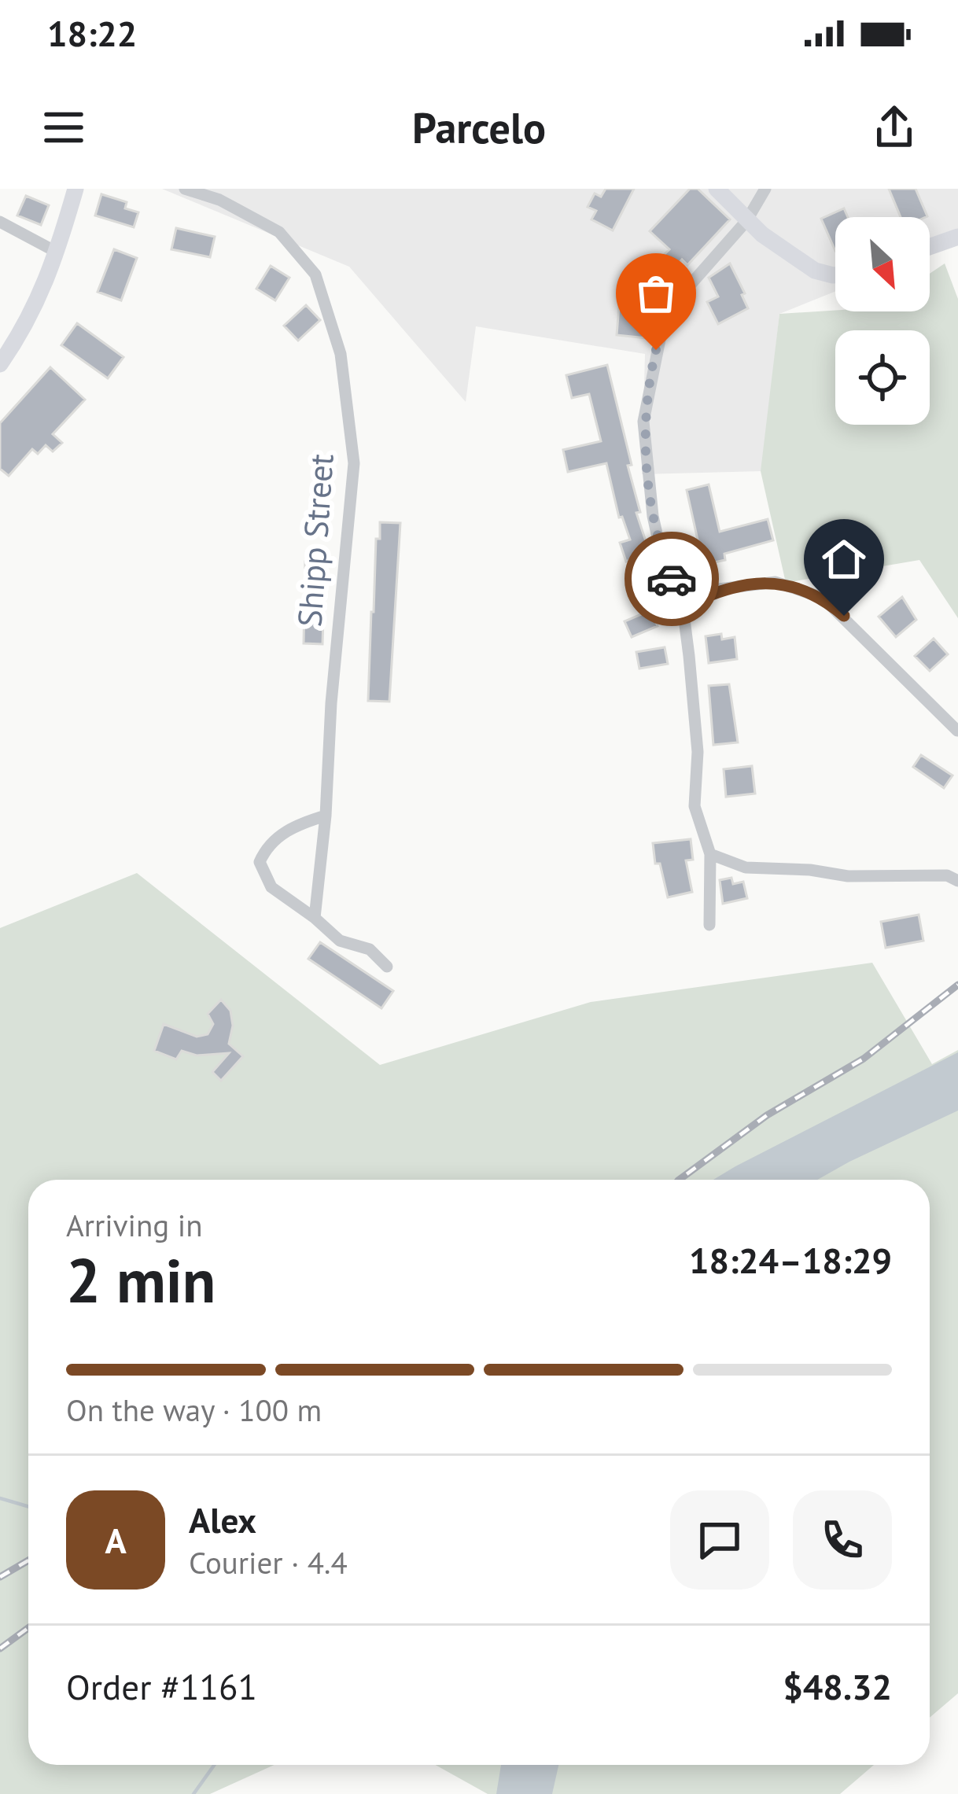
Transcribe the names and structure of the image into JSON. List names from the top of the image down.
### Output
{
  "streets": {
    "street": ["Shipp Street"]
  },
  "north": "bottom right",
  "page": {
    "status": "18:22",
    "header": "Parcelo",
    "heading": ["2 min", "Arriving in", "18:24–18:29"],
    "panel": [
      "Alex",
      "Courier · 4.4",
      "Order #1161",
      "$48.32"
    ],
    "bar": "On the way · 100 m",
    "round": "A"
  }
}
